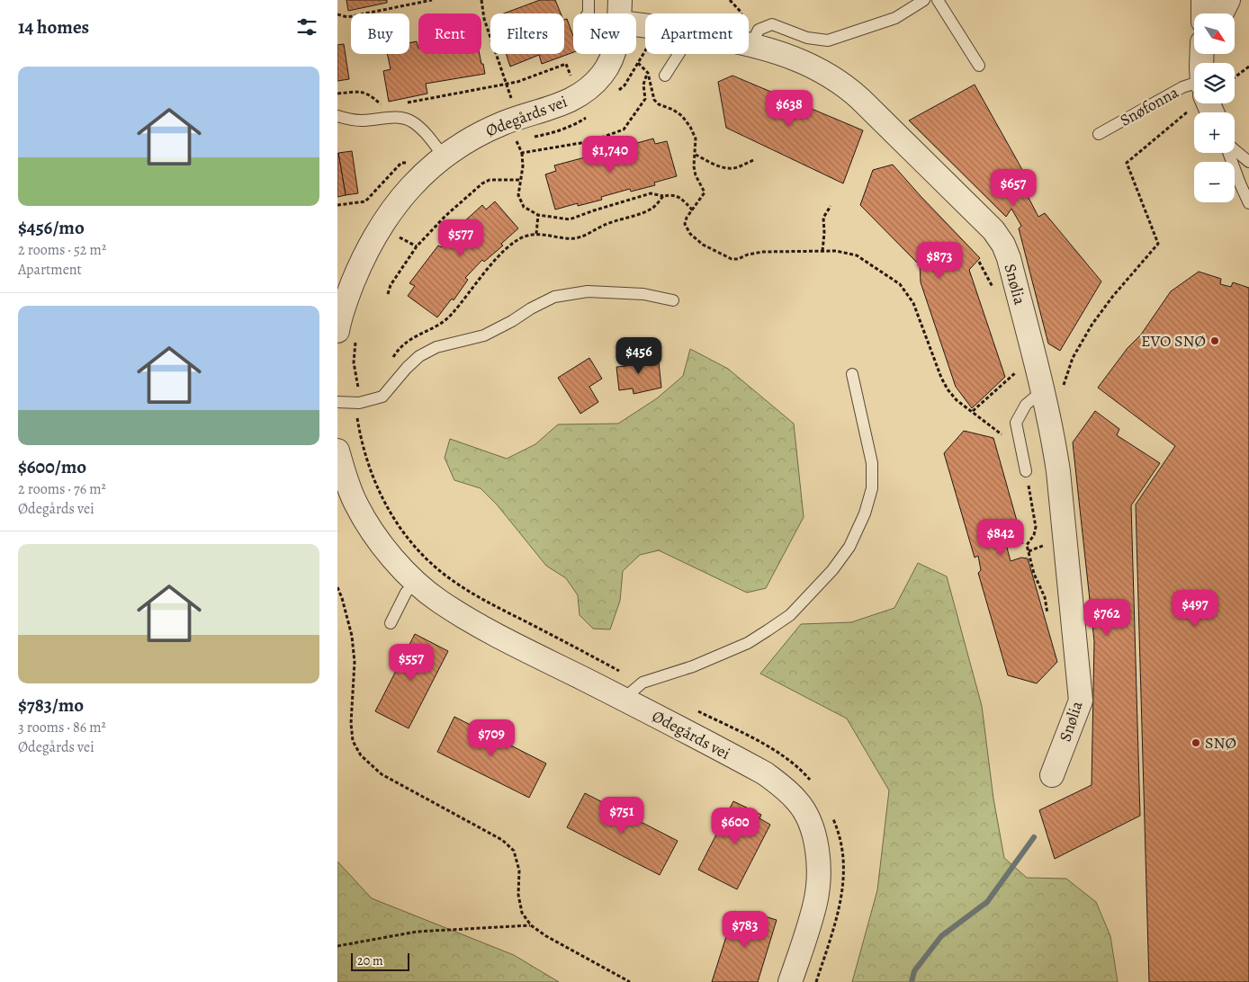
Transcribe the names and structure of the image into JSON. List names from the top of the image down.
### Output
{
  "streets": {
    "street": ["Ødegårds vei", "Snølia"],
    "lane": ["Snøfonna"]
  },
  "crossings": [
    ["Ødegårds vei", "Snølia"]
  ],
  "places": ["EVO SNØ", "SNØ"],
  "scale_bar": "20 m",
  "north": "bottom right",
  "page": {
    "heading": "14 homes",
    "map_buttons": ["+", "−"],
    "chip": [
      "Buy",
      "Rent",
      "Filters",
      "New",
      "Apartment"
    ],
    "list": [
      {
        "name": "$456/mo",
        "note": "2 rooms · 52 m² · Apartment"
      },
      {
        "name": "$600/mo",
        "note": "2 rooms · 76 m² · Ødegårds vei"
      },
      {
        "name": "$783/mo",
        "note": "3 rooms · 86 m² · Ødegårds vei"
      }
    ],
    "price": [
      "$638",
      "$1,740",
      "$657",
      "$577",
      "$873",
      "$456",
      "$842",
      "$497",
      "$762",
      "$557",
      "$709",
      "$751",
      "$600",
      "$783"
    ],
    "scale": "20 m"
  }
}
